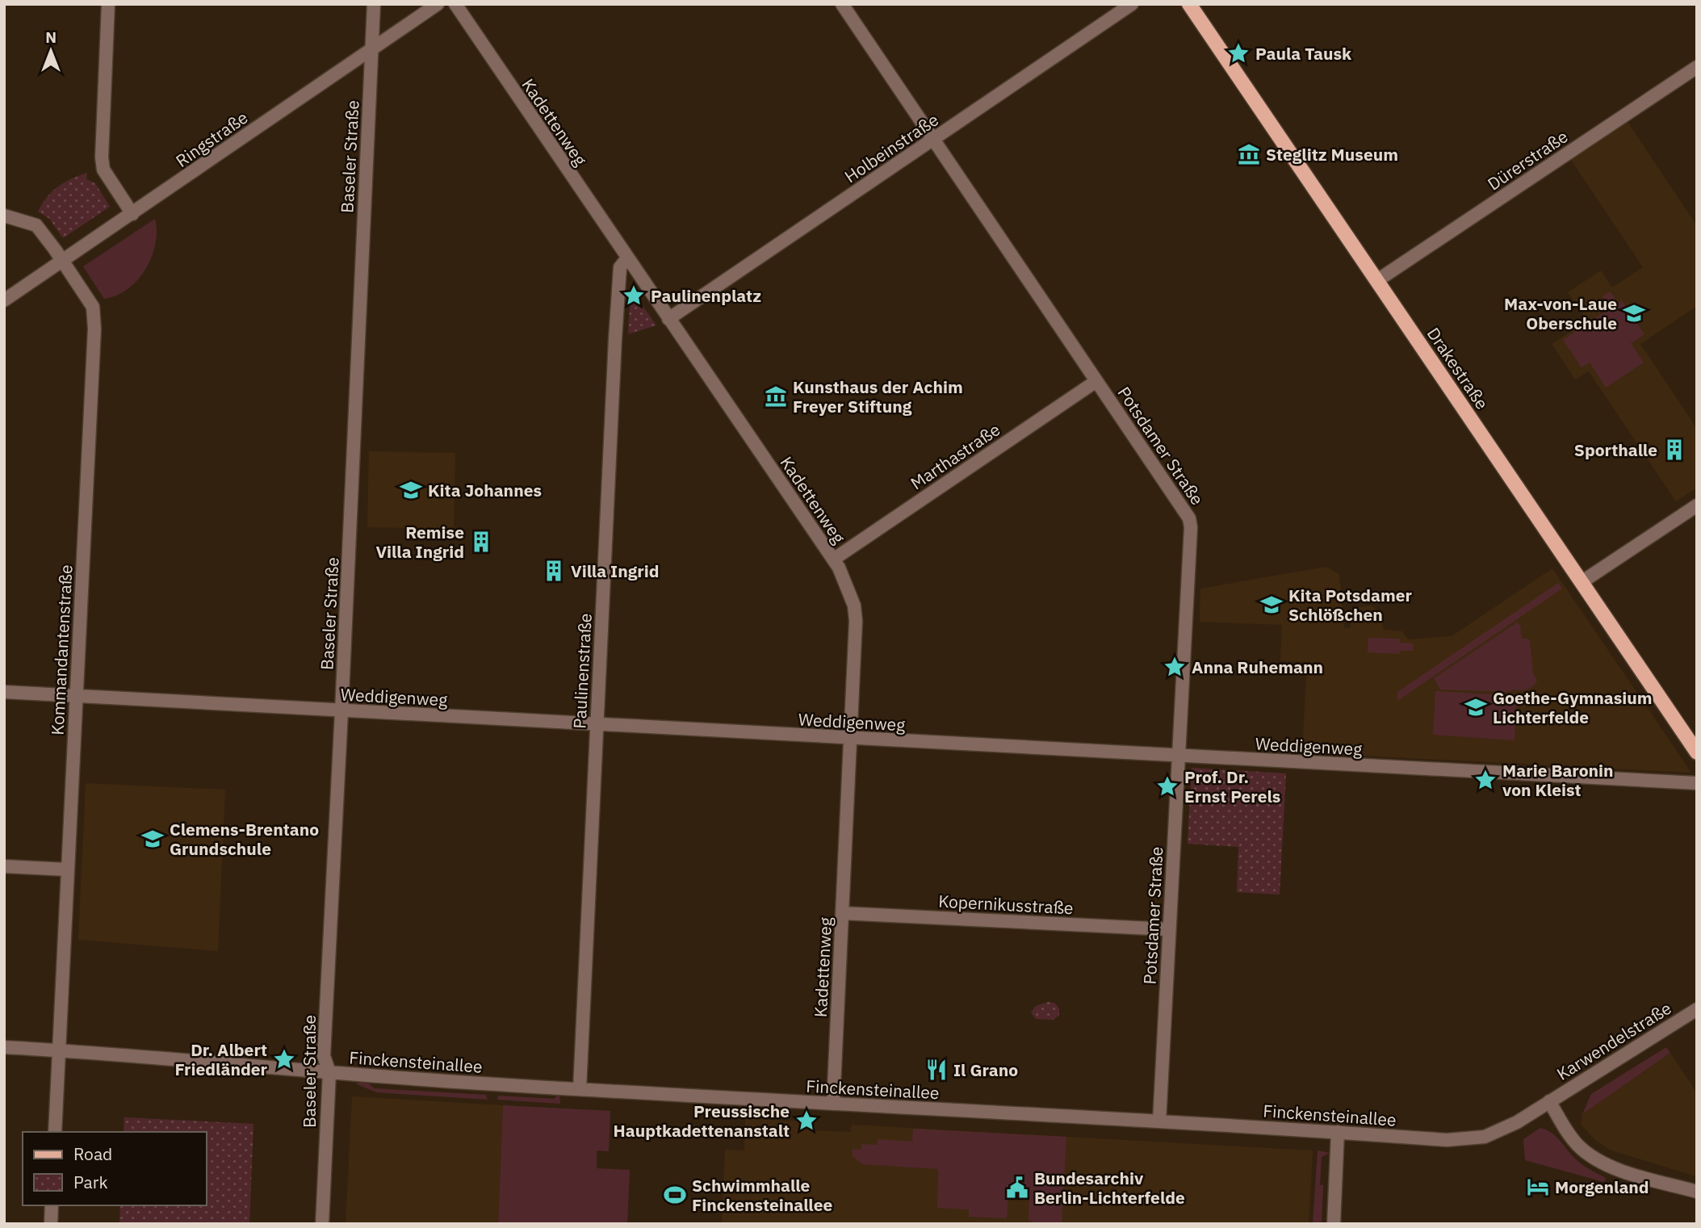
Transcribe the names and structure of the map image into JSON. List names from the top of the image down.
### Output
{
  "streets": {
    "main road": ["Drakestraße"],
    "street": [
      "Kadettenweg",
      "Ringstraße",
      "Holbeinstraße",
      "Baseler Straße",
      "Dürerstraße",
      "Potsdamer Straße",
      "Marthastraße",
      "Kommandantenstraße",
      "Paulinenstraße",
      "Weddigenweg",
      "Kopernikusstraße",
      "Karwendelstraße",
      "Finckensteinallee"
    ]
  },
  "crossings": [
    ["Kadettenweg", "Holbeinstraße"],
    ["Kadettenweg", "Marthastraße"],
    ["Kadettenweg", "Paulinenstraße"],
    ["Kadettenweg", "Weddigenweg"],
    ["Kadettenweg", "Kopernikusstraße"],
    ["Kadettenweg", "Finckensteinallee"],
    ["Ringstraße", "Baseler Straße"],
    ["Ringstraße", "Kommandantenstraße"],
    ["Holbeinstraße", "Potsdamer Straße"],
    ["Baseler Straße", "Weddigenweg"],
    ["Baseler Straße", "Finckensteinallee"],
    ["Dürerstraße", "Drakestraße"],
    ["Potsdamer Straße", "Marthastraße"],
    ["Potsdamer Straße", "Weddigenweg"],
    ["Potsdamer Straße", "Kopernikusstraße"],
    ["Potsdamer Straße", "Finckensteinallee"],
    ["Kommandantenstraße", "Weddigenweg"],
    ["Kommandantenstraße", "Finckensteinallee"],
    ["Paulinenstraße", "Weddigenweg"],
    ["Paulinenstraße", "Finckensteinallee"],
    ["Karwendelstraße", "Finckensteinallee"]
  ],
  "places": {
    "place": [
      "Paula Tausk",
      "Paulinenplatz",
      "Anna Ruhemann",
      "Marie Baronin von Kleist",
      "Prof. Dr. Ernst Perels",
      "Dr. Albert Friedländer",
      "Preussische Hauptkadettenanstalt"
    ],
    "museum": ["Steglitz Museum", "Kunsthaus der Achim Freyer Stiftung"],
    "school or university": [
      "Max-von-Laue Oberschule",
      "Kita Johannes",
      "Kita Potsdamer Schlößchen",
      "Goethe-Gymnasium Lichterfelde",
      "Clemens-Brentano Grundschule"
    ],
    "building": ["Sporthalle", "Remise Villa Ingrid", "Villa Ingrid"],
    "restaurant": ["Il Grano"],
    "hotel": ["Morgenland"],
    "public building": ["Bundesarchiv Berlin-Lichterfelde"],
    "sports": ["Schwimmhalle Finckensteinallee"]
  },
  "legend": ["Road", "Park"],
  "north": "top"
}
